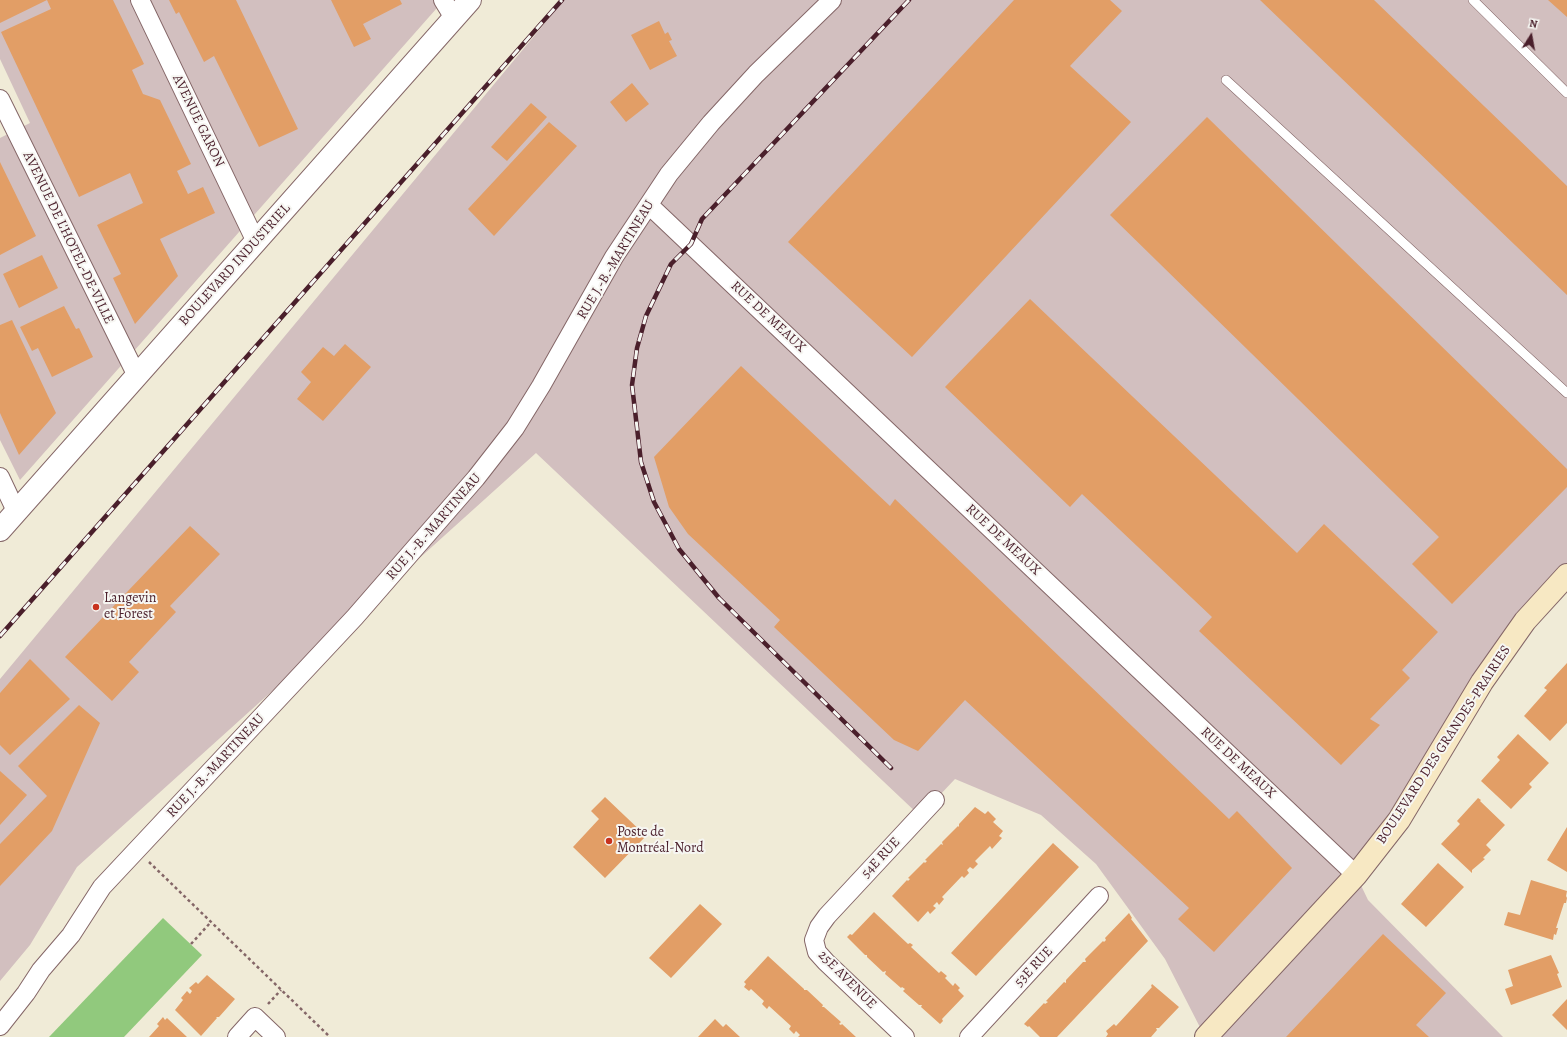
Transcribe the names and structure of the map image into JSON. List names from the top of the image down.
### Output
{
  "streets": {
    "main road": ["BOULEVARD DES GRANDES-PRAIRIES"],
    "street": [
      "AVENUE GARON",
      "AVENUE DE L'HOTEL-DE-VILLE",
      "RUE J.-B.-MARTINEAU",
      "BOULEVARD INDUSTRIEL",
      "RUE DE MEAUX",
      "54E RUE",
      "53E RUE",
      "25E AVENUE"
    ]
  },
  "crossings": [
    ["AVENUE GARON", "BOULEVARD INDUSTRIEL"],
    ["AVENUE DE L'HOTEL-DE-VILLE", "BOULEVARD INDUSTRIEL"],
    ["RUE J.-B.-MARTINEAU", "RUE DE MEAUX"],
    ["RUE DE MEAUX", "BOULEVARD DES GRANDES-PRAIRIES"],
    ["54E RUE", "25E AVENUE"]
  ],
  "places": ["Langevin et Forest", "Poste de Montréal-Nord"],
  "north": "top"
}
